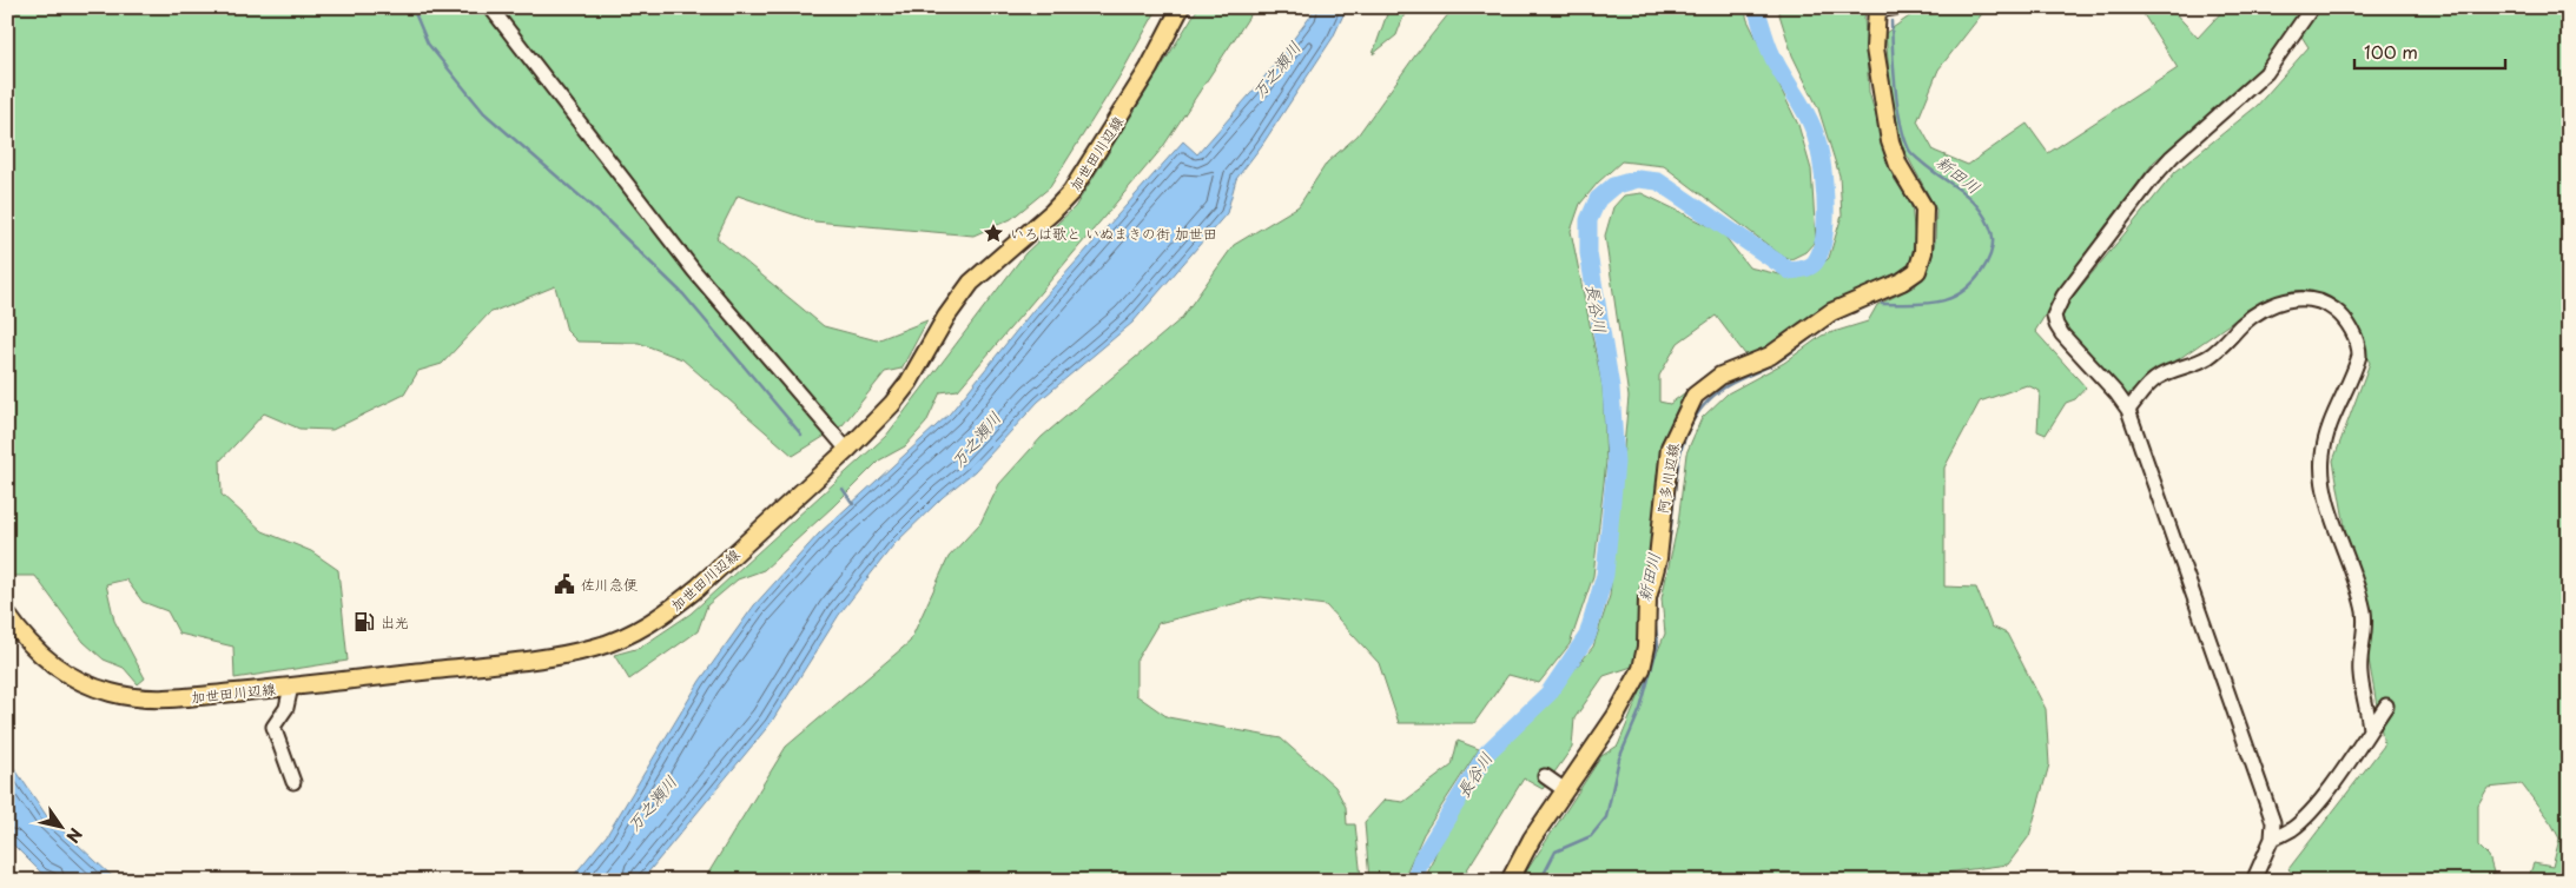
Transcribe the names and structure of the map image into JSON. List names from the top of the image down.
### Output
{
  "streets": {
    "main road": ["加世田川辺線", "阿多川辺線"]
  },
  "water": ["万之瀬川", "新田川", "長谷川"],
  "places": {
    "place": ["いろは歌と いぬまきの街 加世田"],
    "public building": ["佐川急便"],
    "fuel station": ["出光"]
  },
  "scale_bar": "100 m",
  "north": "bottom right"
}
